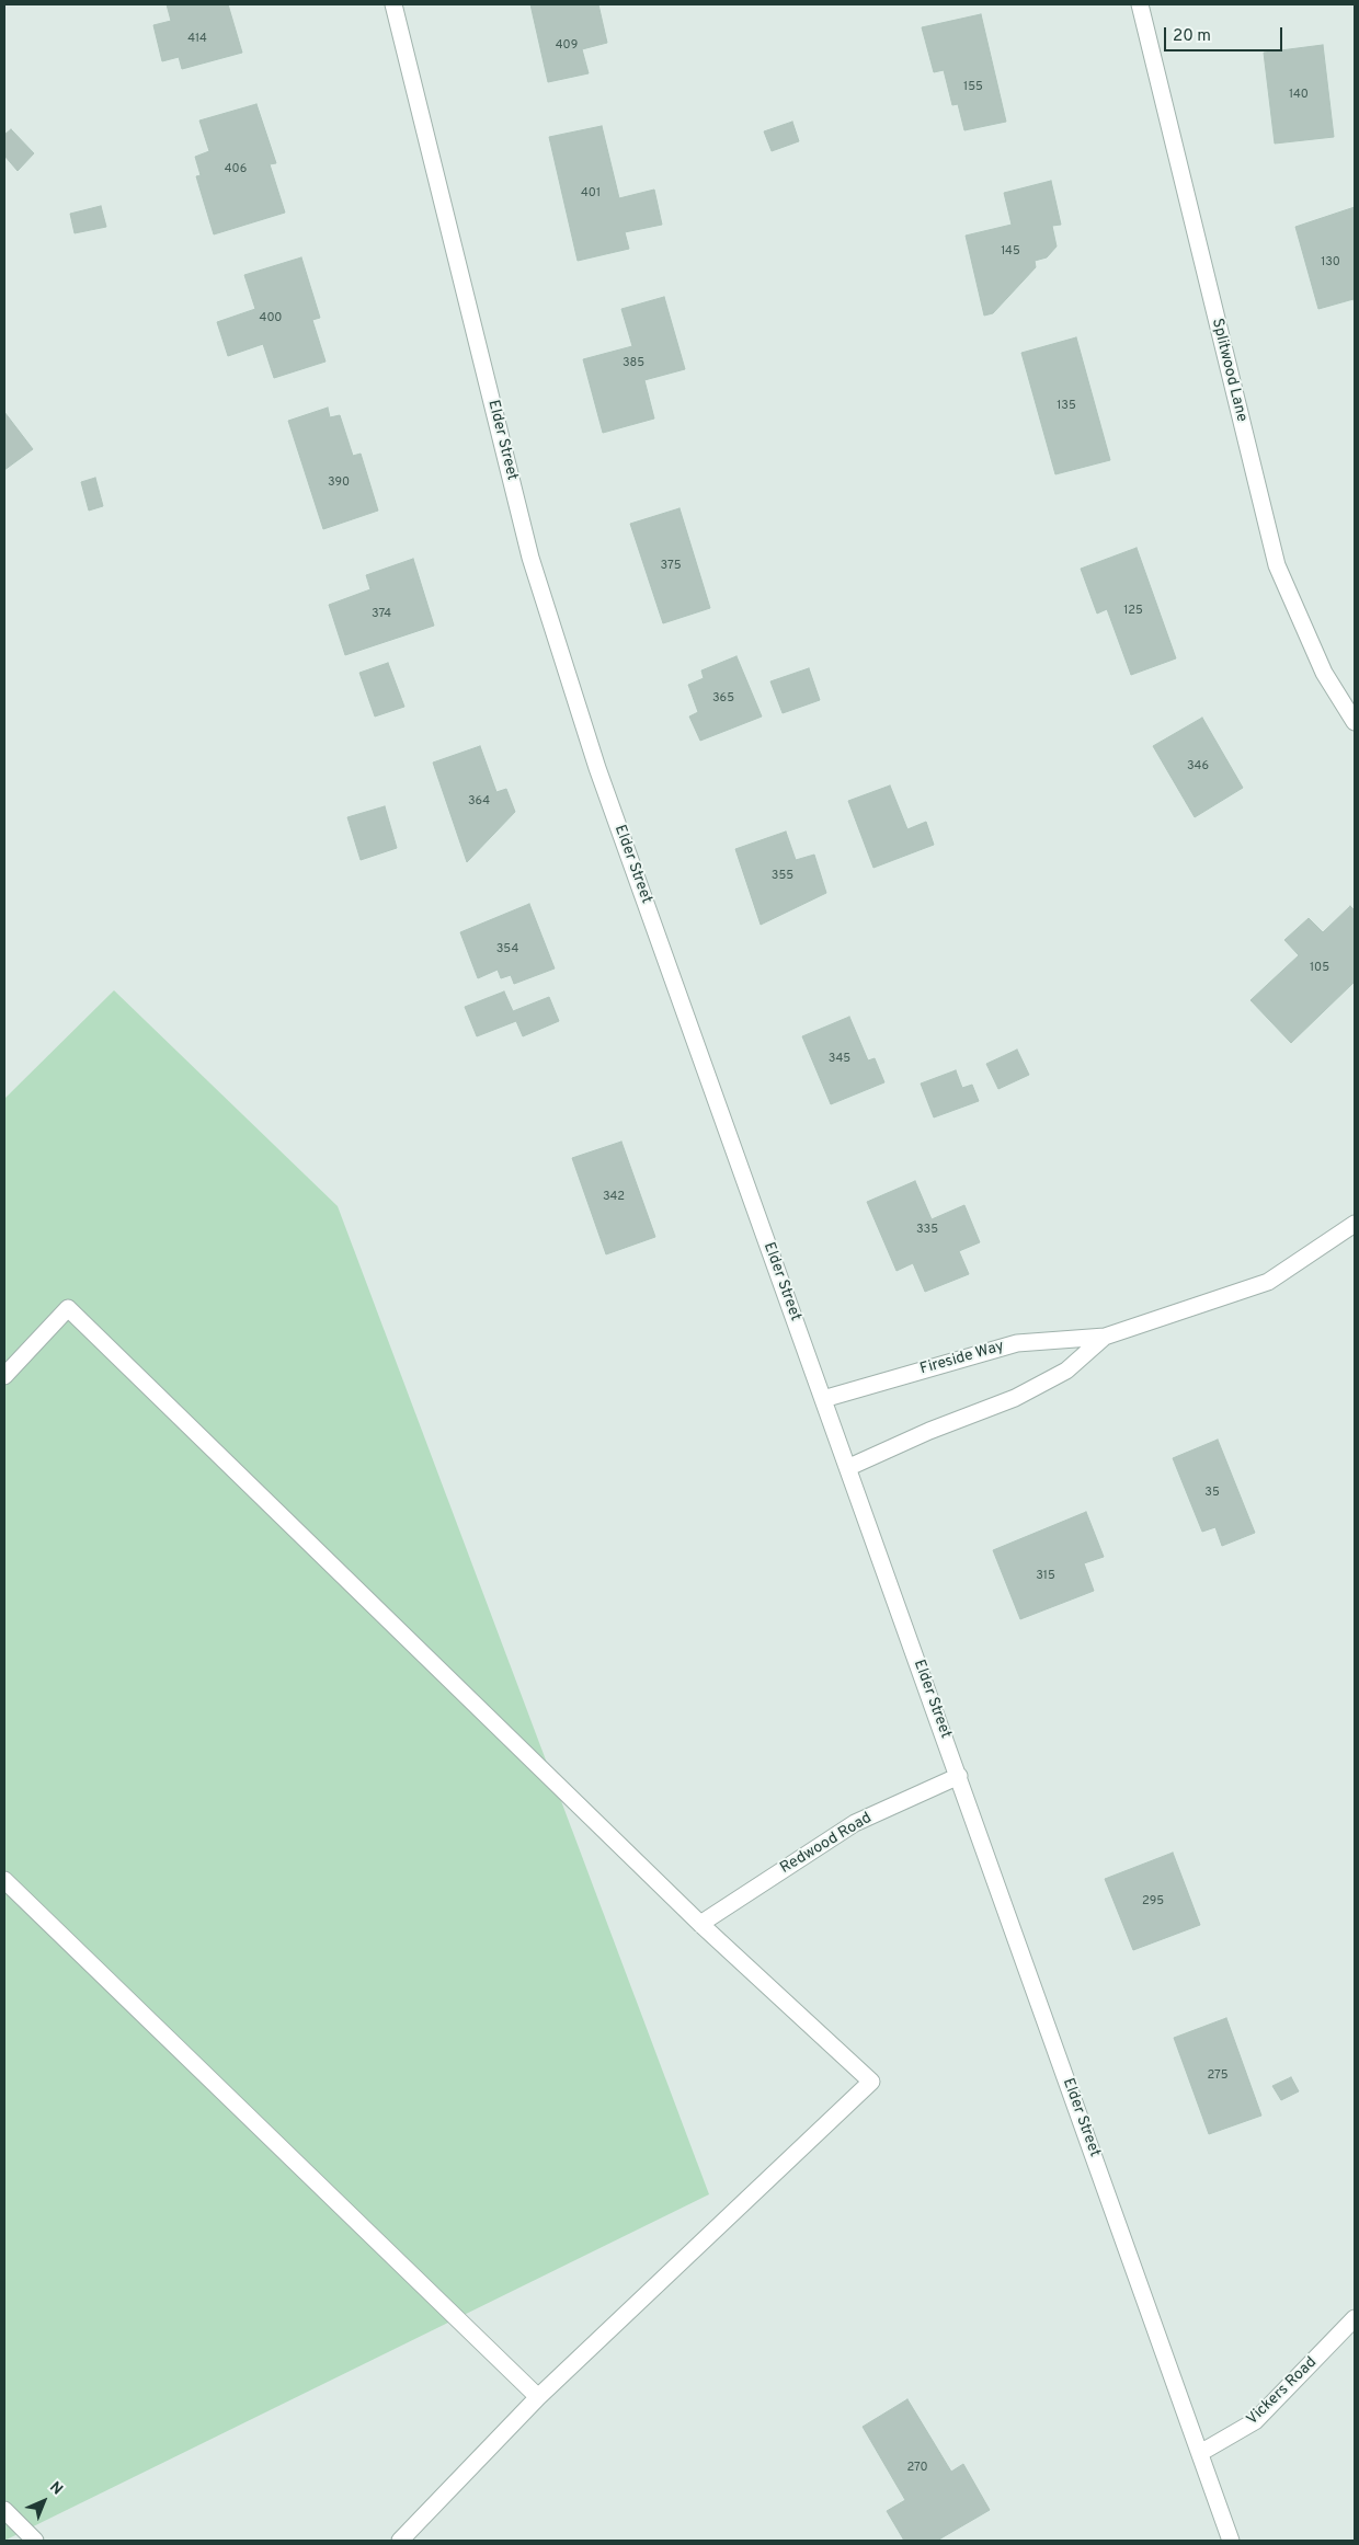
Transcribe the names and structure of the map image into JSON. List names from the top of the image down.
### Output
{
  "streets": {
    "street": [
      "Splitwood Lane",
      "Elder Street",
      "Fireside Way",
      "Redwood Road",
      "Vickers Road"
    ]
  },
  "crossings": [
    ["Elder Street", "Fireside Way"],
    ["Elder Street", "Redwood Road"],
    ["Elder Street", "Vickers Road"]
  ],
  "house_numbers": [
    "414",
    "409",
    "155",
    "140",
    "406",
    "401",
    "145",
    "130",
    "400",
    "385",
    "135",
    "390",
    "375",
    "125",
    "374",
    "365",
    "346",
    "364",
    "355",
    "354",
    "105",
    "345",
    "342",
    "335",
    "35",
    "315",
    "295",
    "275",
    "270"
  ],
  "scale_bar": "20 m",
  "north": "top right"
}
